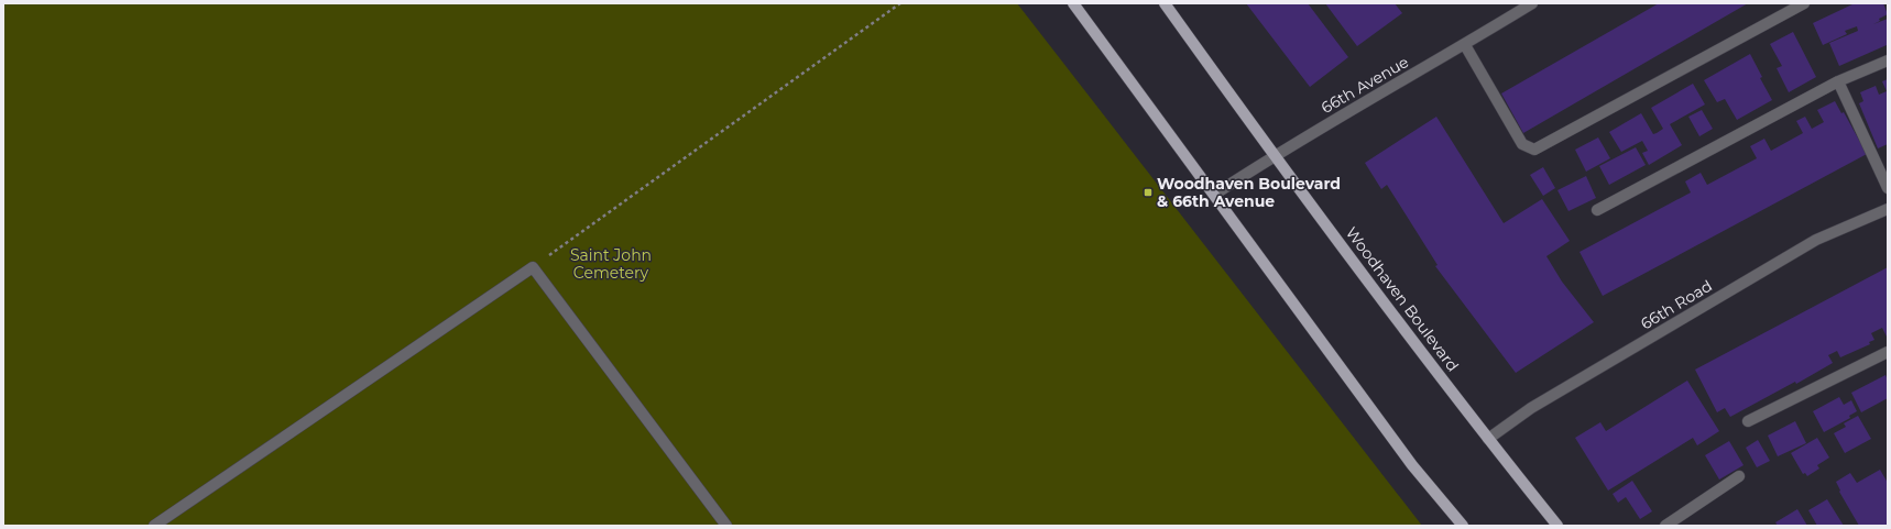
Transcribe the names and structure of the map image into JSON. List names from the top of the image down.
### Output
{
  "streets": {
    "main road": ["Woodhaven Boulevard"],
    "street": ["66th Avenue", "66th Road"]
  },
  "crossings": [
    ["66th Avenue", "Woodhaven Boulevard"],
    ["Woodhaven Boulevard", "66th Road"]
  ],
  "parks": ["Saint John Cemetery"],
  "places": {
    "transit": ["Woodhaven Boulevard & 66th Avenue"]
  }
}
